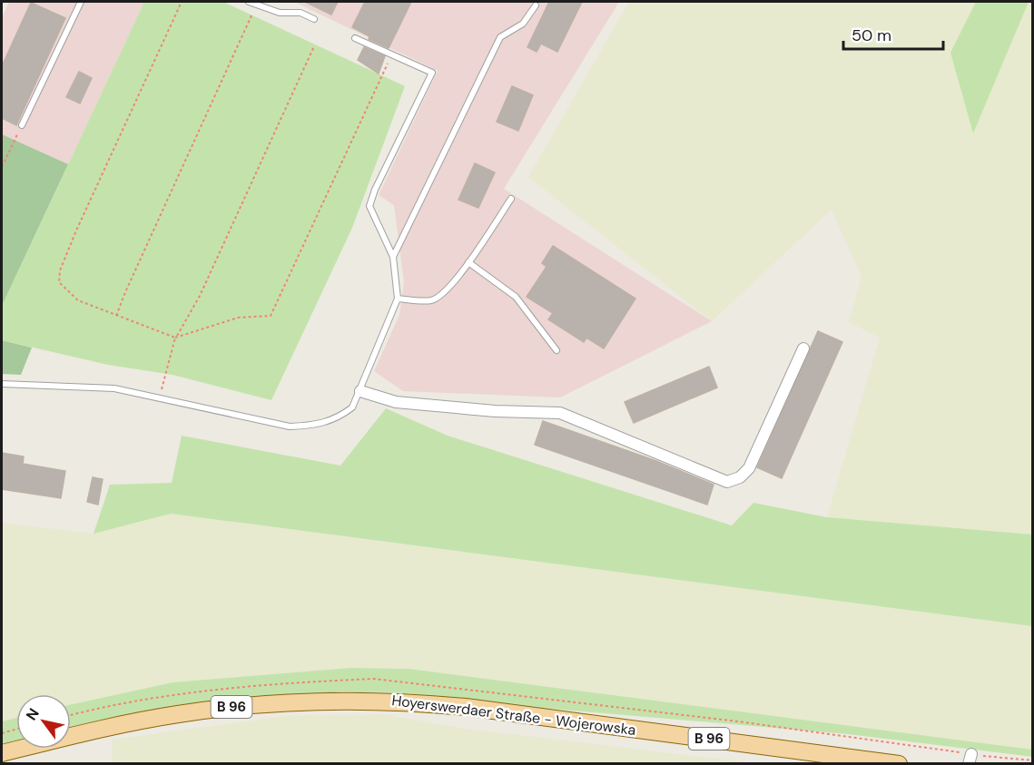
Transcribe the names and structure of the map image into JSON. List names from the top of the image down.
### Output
{
  "streets": {
    "main road": ["B 96", "Hoyerswerdaer Straße - Wojerowska"]
  },
  "scale_bar": "50 m",
  "north": "top left"
}
